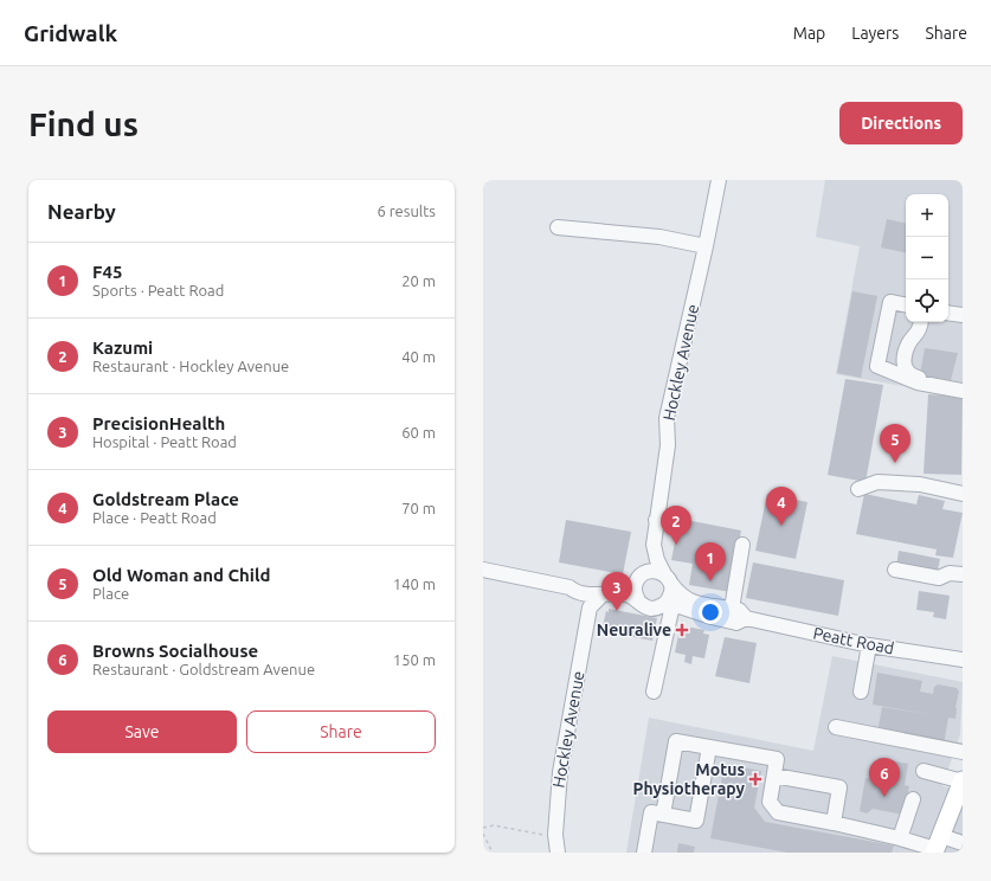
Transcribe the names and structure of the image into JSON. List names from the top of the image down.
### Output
{
  "streets": {
    "street": ["Hockley Avenue", "Peatt Road"]
  },
  "crossings": [
    ["Hockley Avenue", "Peatt Road"]
  ],
  "places": {
    "health": ["Neuralive", "Motus Physiotherapy"]
  },
  "page": {
    "header": "Gridwalk",
    "nav": ["Map", "Layers", "Share"],
    "buttons": [
      "Directions",
      ["Save", "Share"]
    ],
    "title": "Find us",
    "heading": ["Nearby", "6 results"],
    "map_buttons": ["+", "−"],
    "list": [
      {
        "mark": "1",
        "name": "F45",
        "note": "Sports · Peatt Road",
        "value": "20 m"
      },
      {
        "mark": "2",
        "name": "Kazumi",
        "note": "Restaurant · Hockley Avenue",
        "value": "40 m"
      },
      {
        "mark": "3",
        "name": "PrecisionHealth",
        "note": "Hospital · Peatt Road",
        "value": "60 m"
      },
      {
        "mark": "4",
        "name": "Goldstream Place",
        "note": "Place · Peatt Road",
        "value": "70 m"
      },
      {
        "mark": "5",
        "name": "Old Woman and Child",
        "note": "Place",
        "value": "140 m"
      },
      {
        "mark": "6",
        "name": "Browns Socialhouse",
        "note": "Restaurant · Goldstream Avenue",
        "value": "150 m"
      }
    ],
    "pins": [
      "5",
      "4",
      "2",
      "1",
      "3",
      "6"
    ]
  }
}
